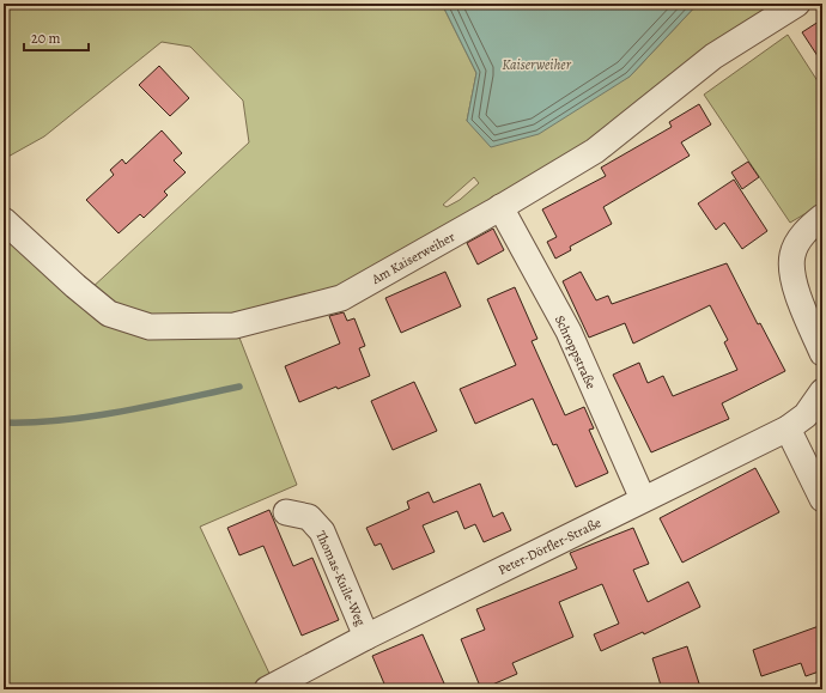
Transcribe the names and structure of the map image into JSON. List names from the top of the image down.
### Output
{
  "streets": {
    "street": [
      "Am Kaiserweiher",
      "Schroppstraße",
      "Peter-Dörfler-Straße",
      "Thomas-Kuile-Weg"
    ]
  },
  "crossings": [
    ["Am Kaiserweiher", "Schroppstraße"],
    ["Schroppstraße", "Peter-Dörfler-Straße"],
    ["Peter-Dörfler-Straße", "Thomas-Kuile-Weg"]
  ],
  "water": ["Kaiserweiher"],
  "scale_bar": "20 m"
}
